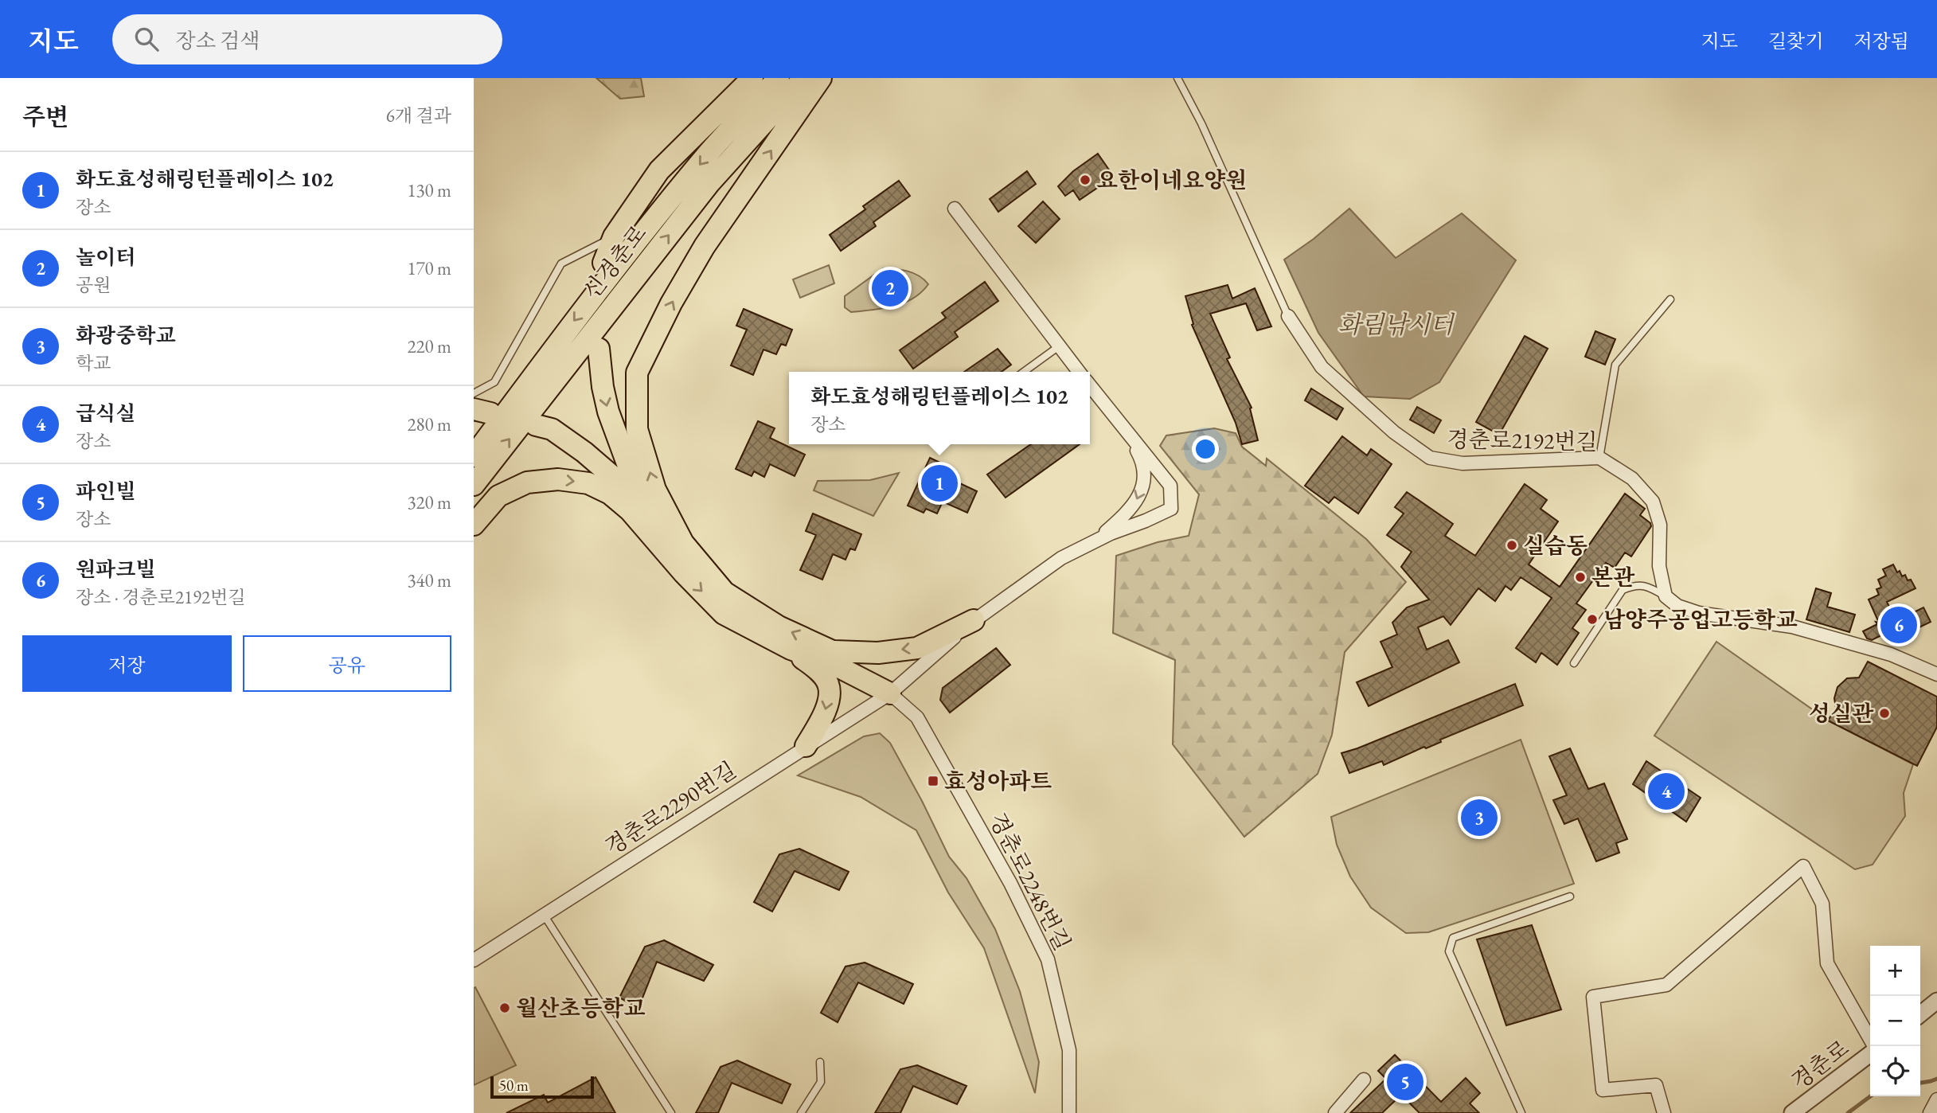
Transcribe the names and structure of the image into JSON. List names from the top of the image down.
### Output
{
  "streets": {
    "highway": ["신경춘로"],
    "street": [
      "경춘로2192번길",
      "경춘로2290번길",
      "경춘로2248번길",
      "경춘로"
    ]
  },
  "crossings": [
    ["경춘로2290번길", "경춘로2248번길"]
  ],
  "water": ["화림낚시터"],
  "places": {
    "other": [
      "요한이네요양원",
      "실습동",
      "본관",
      "남양주공업고등학교",
      "성실관",
      "월산초등학교"
    ],
    "transit": ["효성아파트"]
  },
  "scale_bar": "50 m",
  "page": {
    "header": "지도",
    "search": "장소 검색",
    "nav": ["지도", "길찾기", "저장됨"],
    "heading": ["주변", "6개 결과"],
    "list": [
      {
        "mark": "1",
        "name": "화도효성해링턴플레이스 102",
        "note": "장소",
        "value": "130 m"
      },
      {
        "mark": "2",
        "name": "놀이터",
        "note": "공원",
        "value": "170 m"
      },
      {
        "mark": "3",
        "name": "화광중학교",
        "note": "학교",
        "value": "220 m"
      },
      {
        "mark": "4",
        "name": "급식실",
        "note": "장소",
        "value": "280 m"
      },
      {
        "mark": "5",
        "name": "파인빌",
        "note": "장소",
        "value": "320 m"
      },
      {
        "mark": "6",
        "name": "원파크빌",
        "note": "장소 · 경춘로2192번길",
        "value": "340 m"
      }
    ],
    "pins": [
      "2",
      "1",
      "6",
      "4",
      "3",
      "5"
    ],
    "popup": ["화도효성해링턴플레이스 102", "장소"],
    "buttons": ["저장", "공유"],
    "map_buttons": ["+", "−"],
    "scale": "50 m"
  }
}
